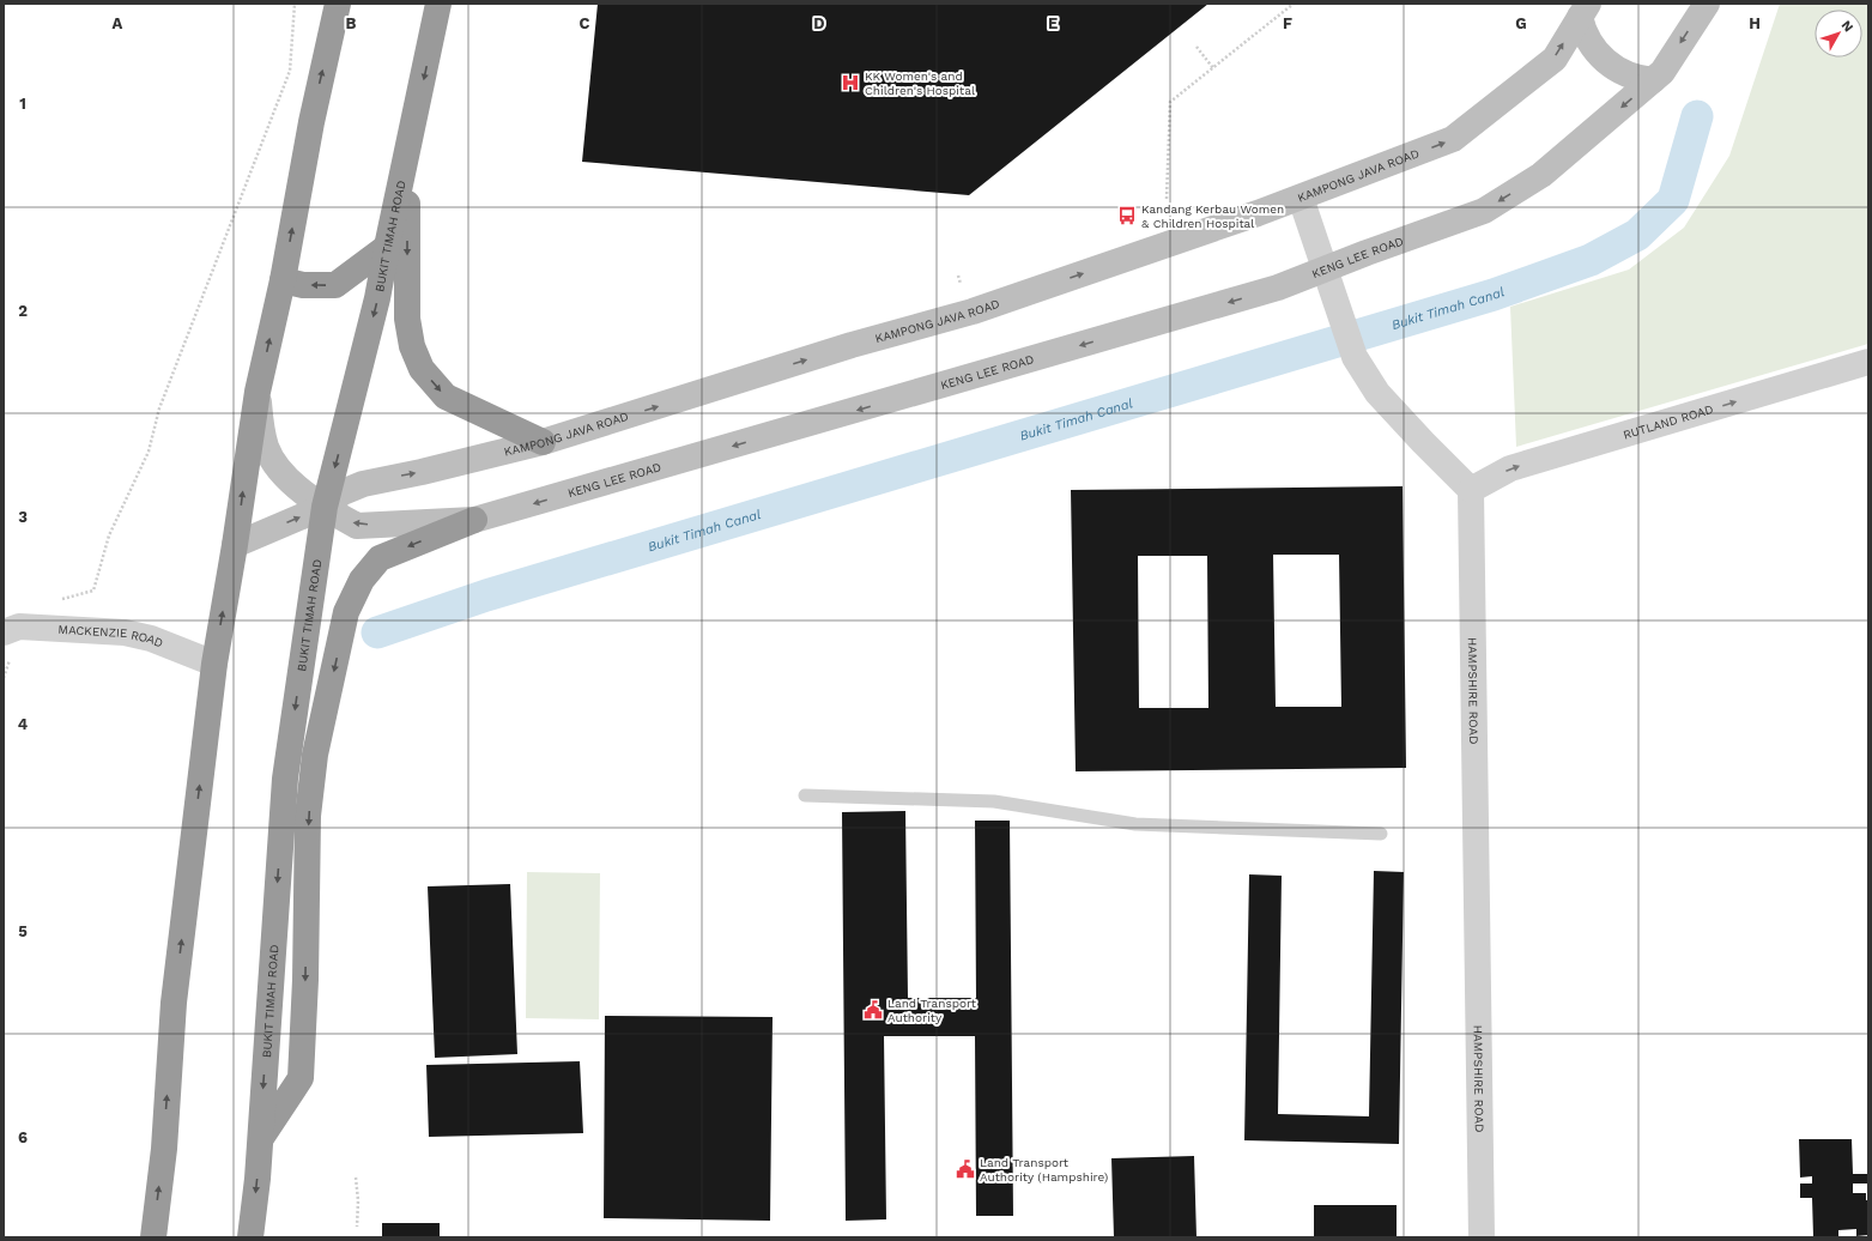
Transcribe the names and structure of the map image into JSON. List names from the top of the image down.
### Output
{
  "streets": {
    "highway": ["BUKIT TIMAH ROAD"],
    "main road": ["KAMPONG JAVA ROAD", "KENG LEE ROAD"],
    "street": ["RUTLAND ROAD", "MACKENZIE ROAD", "HAMPSHIRE ROAD"]
  },
  "crossings": [
    ["KAMPONG JAVA ROAD", "BUKIT TIMAH ROAD"],
    ["KAMPONG JAVA ROAD", "KENG LEE ROAD"],
    ["BUKIT TIMAH ROAD", "KENG LEE ROAD"],
    ["RUTLAND ROAD", "HAMPSHIRE ROAD"]
  ],
  "one_way": ["KAMPONG JAVA ROAD", "KENG LEE ROAD", "RUTLAND ROAD"],
  "water": ["Bukit Timah Canal"],
  "places": {
    "hospital": ["KK Women's and Children's Hospital"],
    "bus stop": ["Kandang Kerbau Women & Children Hospital"],
    "public building": ["Land Transport Authority", "Land Transport Authority (Hampshire)"]
  },
  "north": "top right",
  "grid": {
    "columns": [
      "A",
      "B",
      "C",
      "D",
      "E",
      "F",
      "G",
      "H"
    ],
    "rows": [
      "1",
      "2",
      "3",
      "4",
      "5",
      "6"
    ]
  }
}
